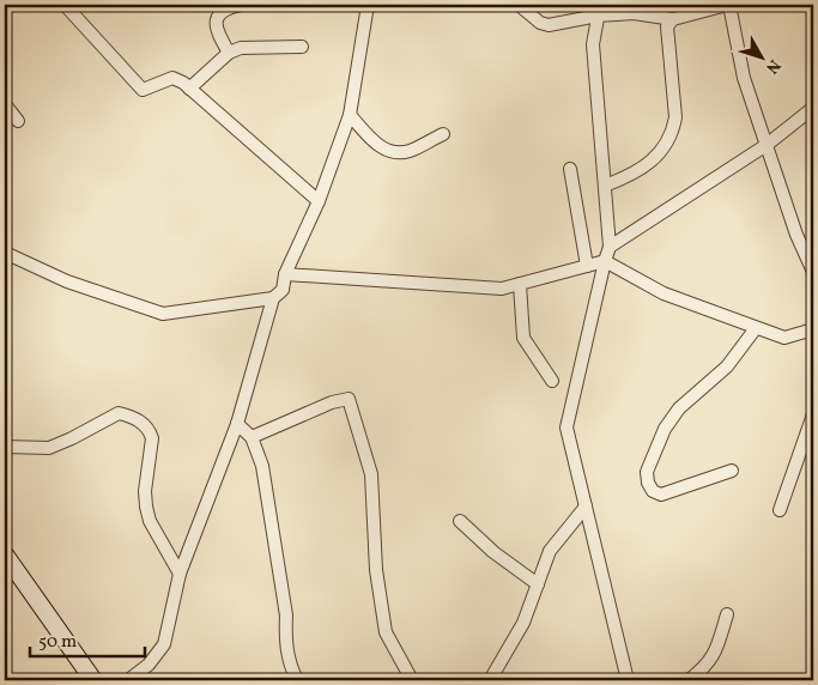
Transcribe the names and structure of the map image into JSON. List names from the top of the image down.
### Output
{
  "scale_bar": "50 m",
  "north": "bottom right"
}
